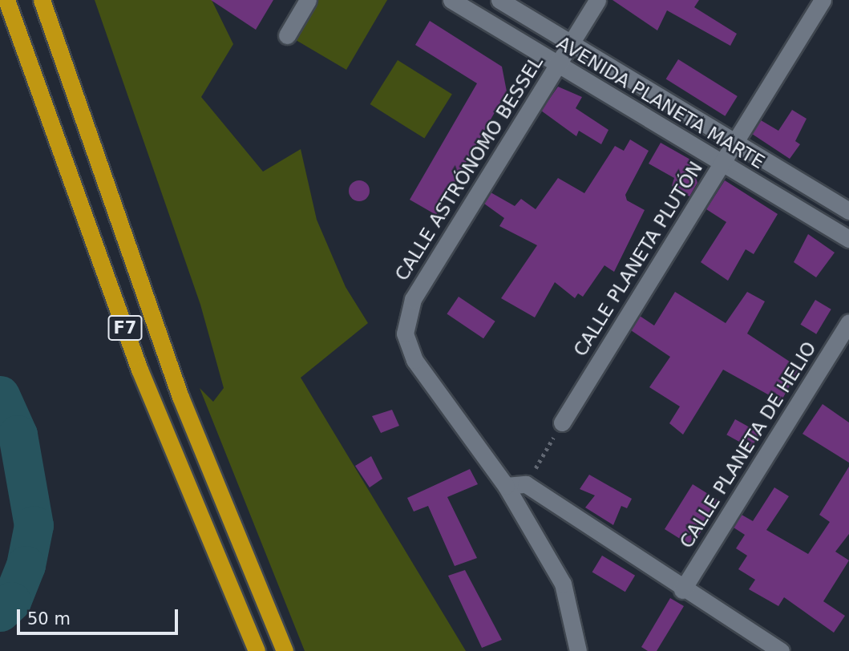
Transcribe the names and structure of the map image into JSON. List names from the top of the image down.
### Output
{
  "streets": {
    "highway": ["F7"],
    "street": [
      "AVENIDA PLANETA MARTE",
      "CALLE ASTRÓNOMO BESSEL",
      "CALLE PLANETA PLUTÓN",
      "CALLE PLANETA DE HELIO"
    ]
  },
  "crossings": [
    ["AVENIDA PLANETA MARTE", "CALLE ASTRÓNOMO BESSEL"],
    ["AVENIDA PLANETA MARTE", "CALLE PLANETA PLUTÓN"]
  ],
  "scale_bar": "50 m"
}
